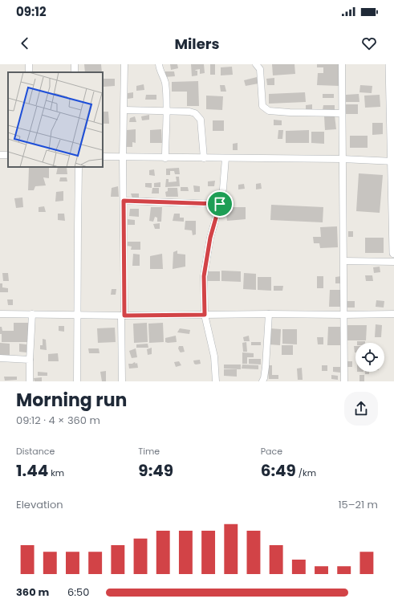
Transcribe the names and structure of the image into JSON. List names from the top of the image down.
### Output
{
  "page": {
    "status": "09:12",
    "header": "Milers",
    "heading": ["Morning run", "09:12 · 4 × 360 m"],
    "stats": [
      ["Distance", "1.44 km"],
      ["Time", "9:49"],
      ["Pace", "6:49 /km"]
    ],
    "chart": ["Elevation", "15–21 m"],
    "list": [
      {
        "name": "360 m",
        "note": "6:50"
      }
    ]
  }
}
